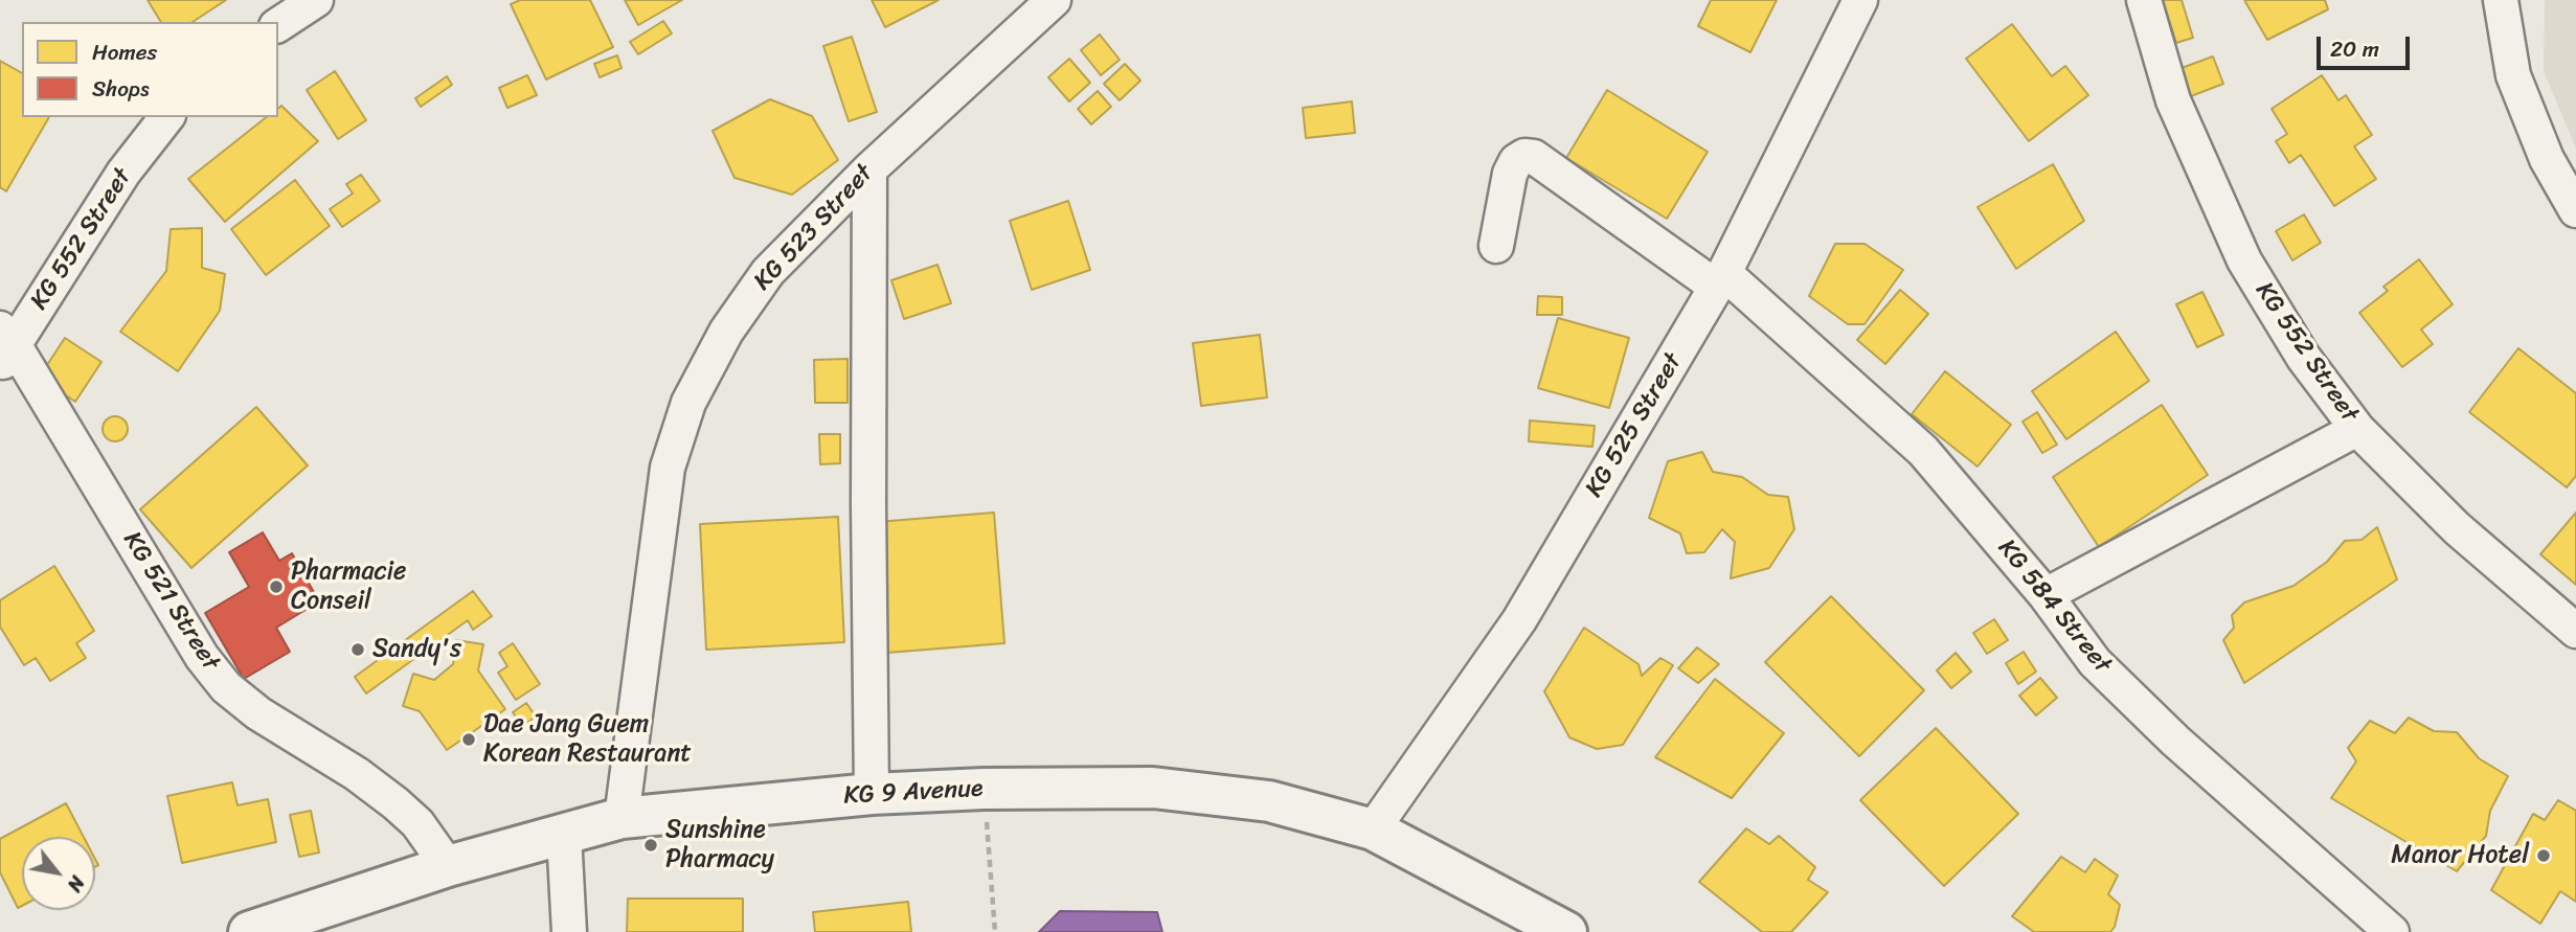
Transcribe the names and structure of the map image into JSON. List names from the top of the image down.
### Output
{
  "streets": {
    "main road": ["KG 9 Avenue"],
    "street": [
      "KG 523 Street",
      "KG 552 Street",
      "KG 525 Street",
      "KG 521 Street",
      "KG 584 Street"
    ]
  },
  "crossings": [
    ["KG 523 Street", "KG 9 Avenue"],
    ["KG 552 Street", "KG 521 Street"],
    ["KG 525 Street", "KG 584 Street"],
    ["KG 525 Street", "KG 9 Avenue"],
    ["KG 521 Street", "KG 9 Avenue"]
  ],
  "places": [
    "Pharmacie Conseil",
    "Sandy's",
    "Dae Jang Guem Korean Restaurant",
    "Sunshine Pharmacy",
    "Manor Hotel"
  ],
  "legend": ["Homes", "Shops"],
  "scale_bar": "20 m",
  "north": "bottom right"
}
